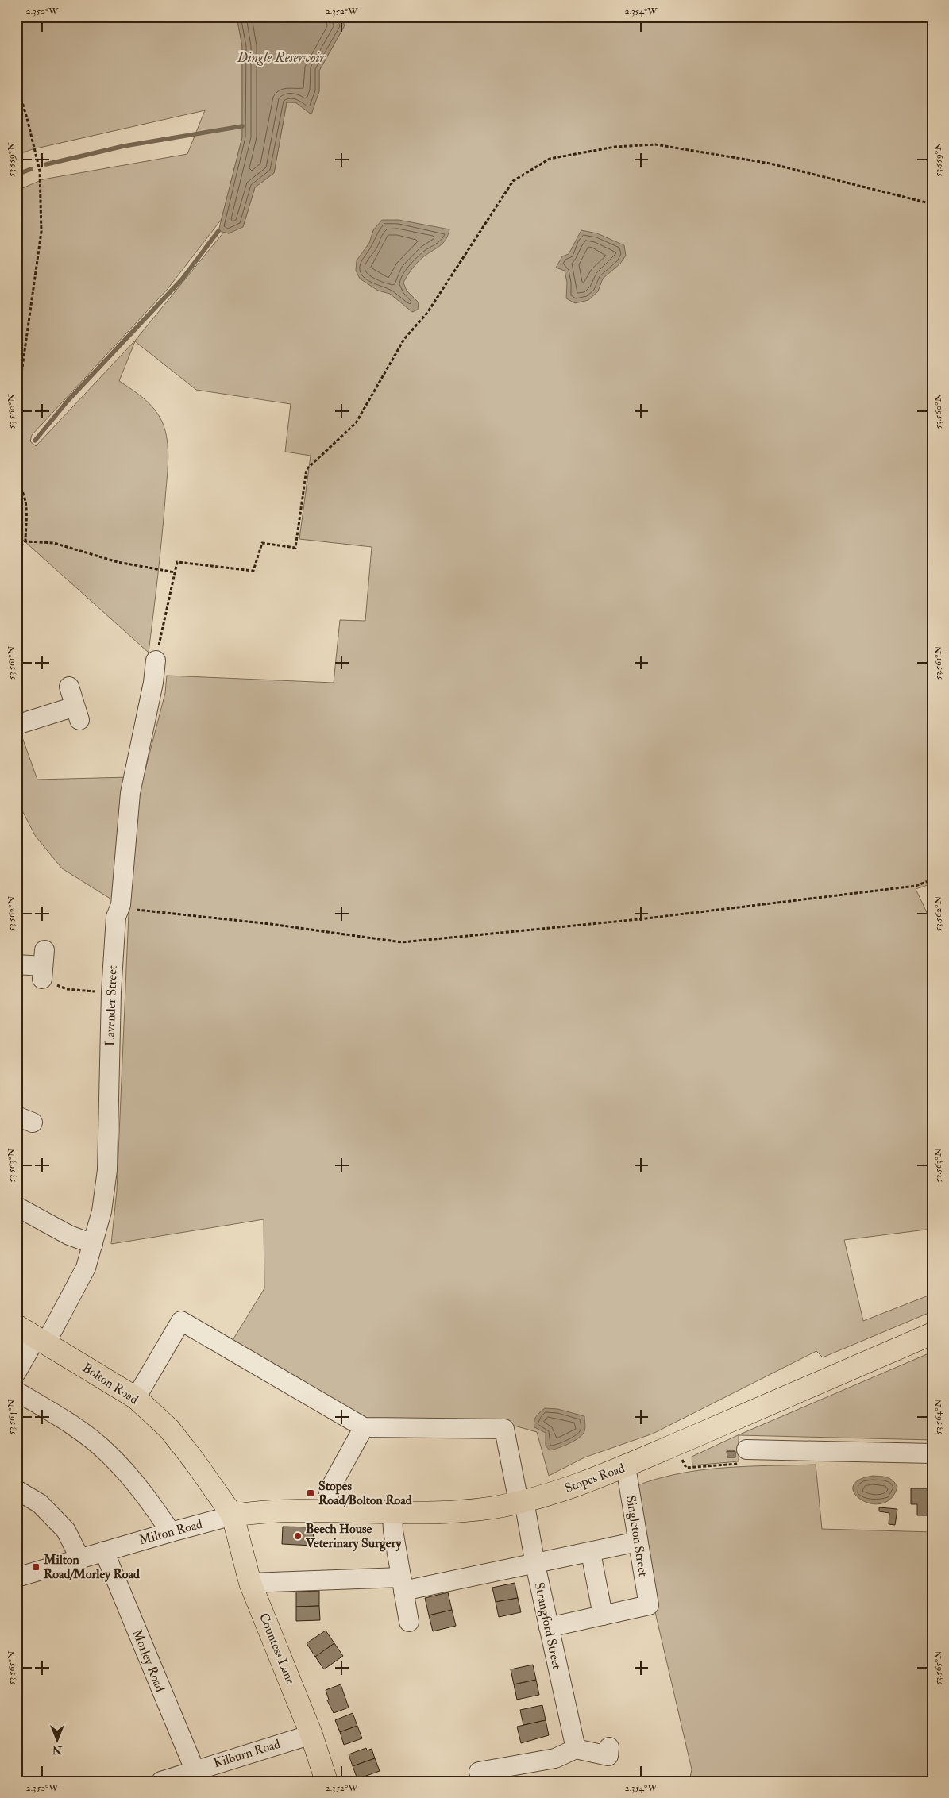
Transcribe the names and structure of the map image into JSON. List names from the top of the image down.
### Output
{
  "streets": {
    "main road": ["Bolton Road", "Stopes Road", "Countess Lane"],
    "street": [
      "Lavender Street",
      "Milton Road",
      "Singleton Street",
      "Strangford Street",
      "Morley Road",
      "Kilburn Road"
    ]
  },
  "crossings": [
    ["Lavender Street", "Bolton Road"],
    ["Bolton Road", "Stopes Road"],
    ["Bolton Road", "Milton Road"],
    ["Bolton Road", "Countess Lane"],
    ["Stopes Road", "Milton Road"],
    ["Stopes Road", "Singleton Street"],
    ["Stopes Road", "Strangford Street"],
    ["Stopes Road", "Countess Lane"],
    ["Milton Road", "Countess Lane"],
    ["Milton Road", "Morley Road"],
    ["Countess Lane", "Kilburn Road"],
    ["Morley Road", "Kilburn Road"]
  ],
  "water": ["Dingle Reservoir"],
  "places": {
    "transit": ["Stopes Road/Bolton Road", "Milton Road/Morley Road"],
    "other": ["Beech House Veterinary Surgery"]
  },
  "north": "bottom",
  "coordinates": [
    "2.350°W",
    "2.352°W",
    "2.354°W",
    "53.559°N",
    "53.560°N",
    "53.561°N",
    "53.562°N",
    "53.563°N",
    "53.564°N",
    "53.565°N"
  ]
}
